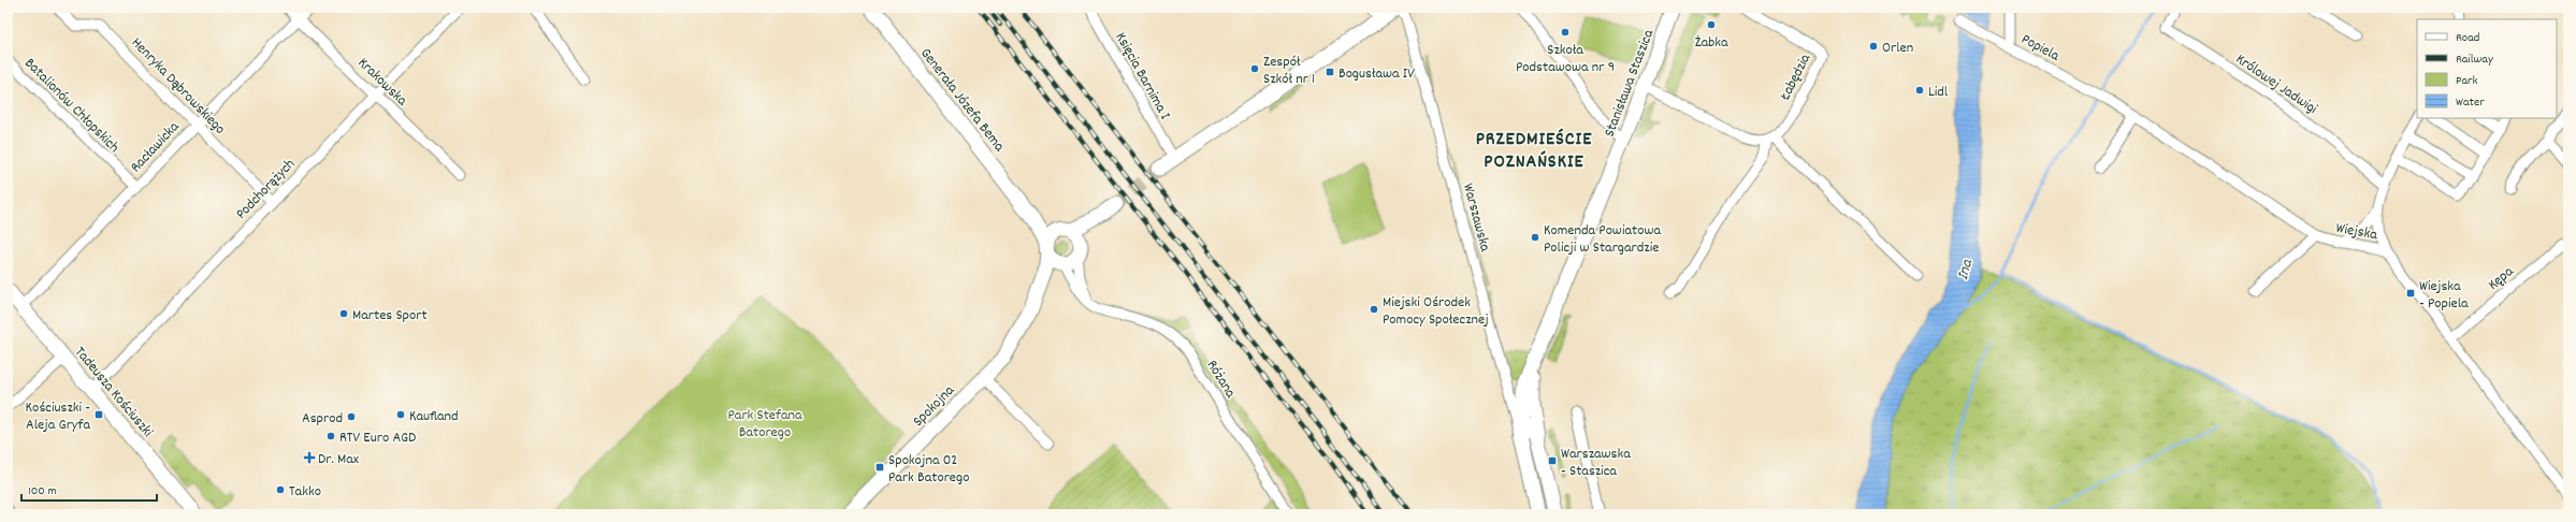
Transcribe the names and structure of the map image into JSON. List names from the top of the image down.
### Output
{
  "streets": {
    "street": [
      "Popiela",
      "Księcia Barnima I",
      "Łabędzia",
      "Krakowska",
      "Stanisława Staszica",
      "Królowej Jadwigi",
      "Henryka Dąbrowskiego",
      "Generała Józefa Bema",
      "Batalionów Chłopskich",
      "Racławicka",
      "Podchorążych",
      "Warszawska",
      "Wiejska",
      "Kępa",
      "Różana",
      "Tadeusza Kościuszki",
      "Spokojna"
    ]
  },
  "crossings": [
    ["Popiela", "Wiejska"],
    ["Krakowska", "Racławicka"],
    ["Krakowska", "Podchorążych"],
    ["Stanisława Staszica", "Warszawska"],
    ["Henryka Dąbrowskiego", "Racławicka"],
    ["Henryka Dąbrowskiego", "Podchorążych"],
    ["Generała Józefa Bema", "Różana"],
    ["Generała Józefa Bema", "Spokojna"],
    ["Batalionów Chłopskich", "Racławicka"],
    ["Racławicka", "Tadeusza Kościuszki"],
    ["Podchorążych", "Tadeusza Kościuszki"],
    ["Wiejska", "Kępa"],
    ["Różana", "Spokojna"]
  ],
  "districts": ["PRZEDMIEŚCIE POZNAŃSKIE"],
  "water": ["Ina"],
  "parks": ["Park Stefana Batorego"],
  "places": {
    "other": [
      "Żabka",
      "Szkoła Podstawowa nr 9",
      "Orlen",
      "Zespół Szkół nr 1",
      "Lidl",
      "Komenda Powiatowa Policji w Stargardzie",
      "Miejski Ośrodek Pomocy Społecznej",
      "Martes Sport",
      "Kaufland",
      "Asprod",
      "RTV Euro AGD",
      "Takko"
    ],
    "transit": [
      "Bogusława IV",
      "Wiejska - Popiela",
      "Kościuszki - Aleja Gryfa",
      "Warszawska - Staszica",
      "Spokojna 02 Park Batorego"
    ],
    "health": ["Dr. Max"]
  },
  "legend": [
    "Road",
    "Railway",
    "Park",
    "Water"
  ],
  "scale_bar": "100 m"
}
